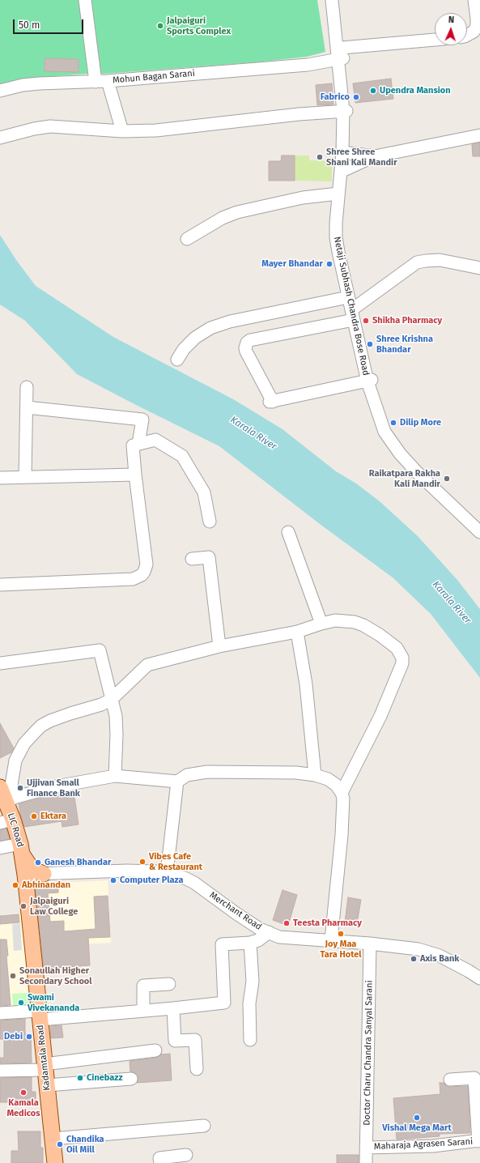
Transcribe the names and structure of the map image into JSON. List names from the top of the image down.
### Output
{
  "streets": {
    "main road": ["LIC Road", "Kadamtala Road"],
    "street": [
      "Mohun Bagan Sarani",
      "Netaji Subhash Chandra Bose Road",
      "Merchant Road",
      "Doctor Charu Chandra Sanyal Sarani",
      "Maharaja Agrasen Sarani"
    ]
  },
  "crossings": [
    ["Mohun Bagan Sarani", "Netaji Subhash Chandra Bose Road"],
    ["LIC Road", "Merchant Road"],
    ["LIC Road", "Kadamtala Road"],
    ["Merchant Road", "Doctor Charu Chandra Sanyal Sarani"],
    ["Merchant Road", "Kadamtala Road"],
    ["Doctor Charu Chandra Sanyal Sarani", "Maharaja Agrasen Sarani"]
  ],
  "water": ["Karala River"],
  "places": [
    "Jalpaiguri Sports Complex",
    "Upendra Mansion",
    "Fabrico",
    "Shree Shree Shani Kali Mandir",
    "Mayer Bhandar",
    "Shikha Pharmacy",
    "Shree Krishna Bhandar",
    "Dilip More",
    "Raikatpara Rakha Kali Mandir",
    "Ujjivan Small Finance Bank",
    "Ektara",
    "Vibes Cafe & Restaurant",
    "Ganesh Bhandar",
    "Computer Plaza",
    "Abhinandan",
    "Jalpaiguri Law College",
    "Teesta Pharmacy",
    "Joy Maa Tara Hotel",
    "Axis Bank",
    "Sonaullah Higher Secondary School",
    "Swami Vivekananda",
    "Debi",
    "Cinebazz",
    "Kamala Medicos",
    "Vishal Mega Mart",
    "Chandika Oil Mill"
  ],
  "scale_bar": "50 m",
  "north": "top"
}
